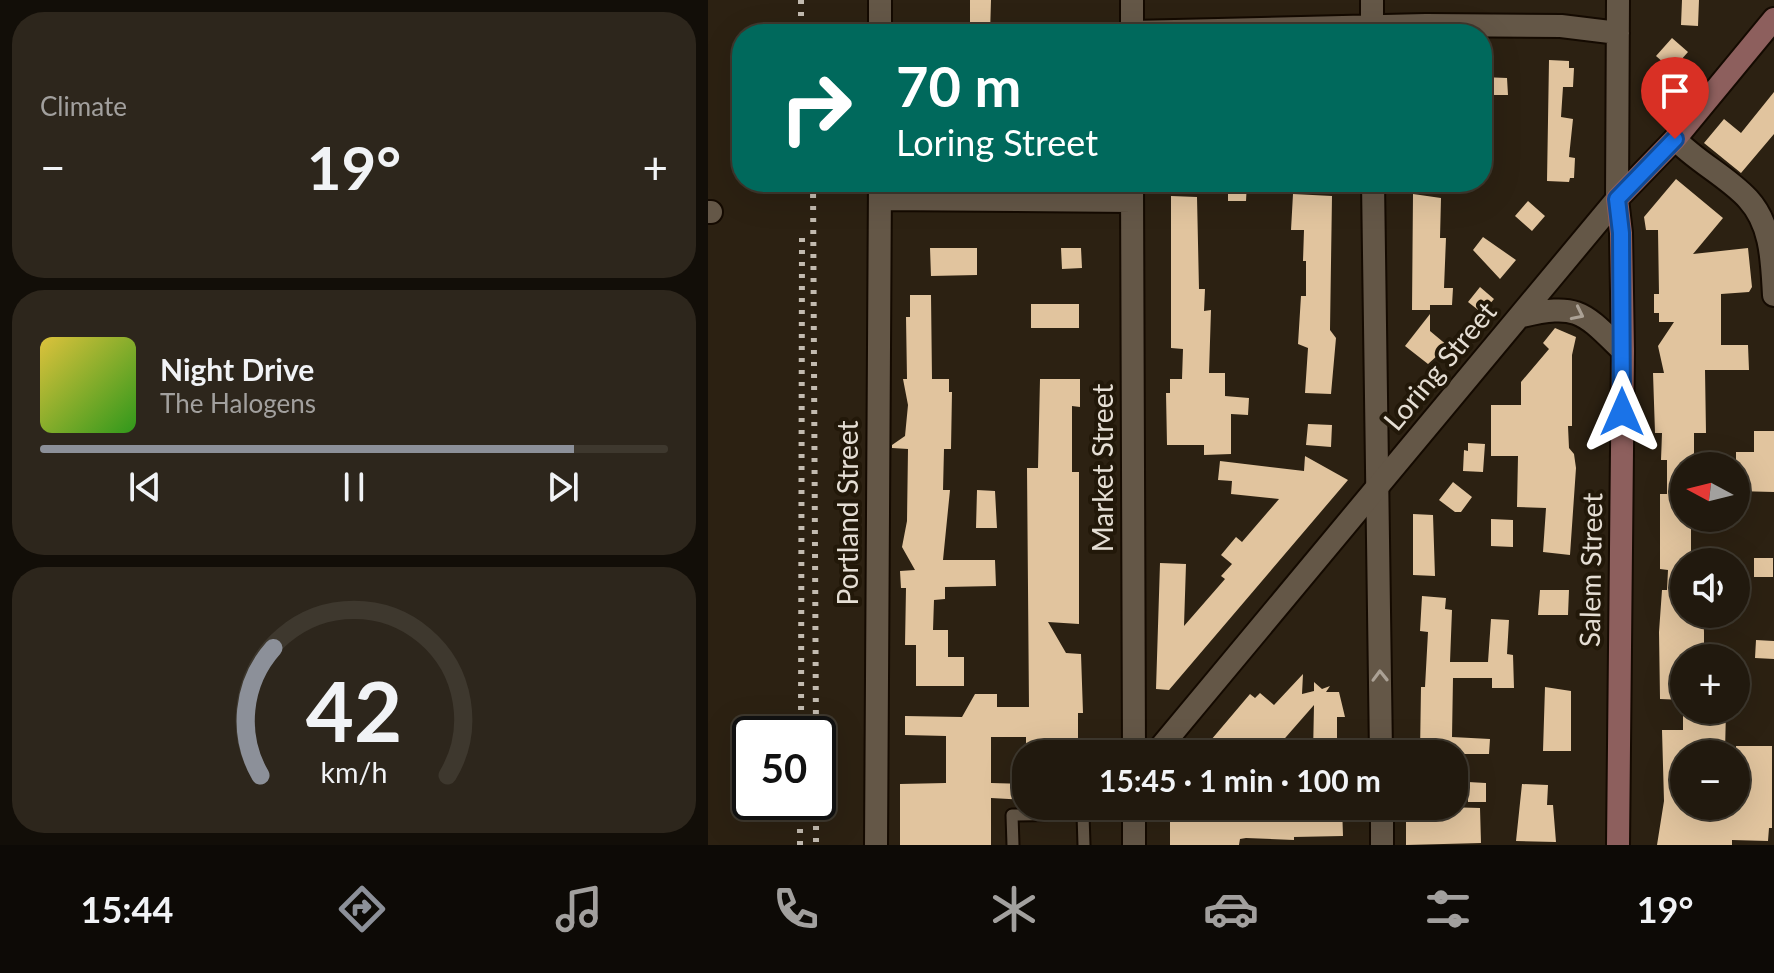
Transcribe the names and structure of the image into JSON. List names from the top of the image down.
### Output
{
  "streets": {
    "main road": ["Loring Street", "Salem Street"],
    "street": ["Market Street", "Portland Street"]
  },
  "crossings": [
    ["Loring Street", "Salem Street"]
  ],
  "north": "left",
  "page": {
    "tile": "Climate",
    "turn": ["70 m", "Loring Street"],
    "heat": ["−", "19°", "+"],
    "song": ["Night Drive", "The Halogens"],
    "map_buttons": ["+", "−"],
    "limit": "50",
    "trip": "15:45 · 1 min · 100 m",
    "tabs": ["15:44", "19°"],
    "gauge": ["42", "km/h"]
  }
}
